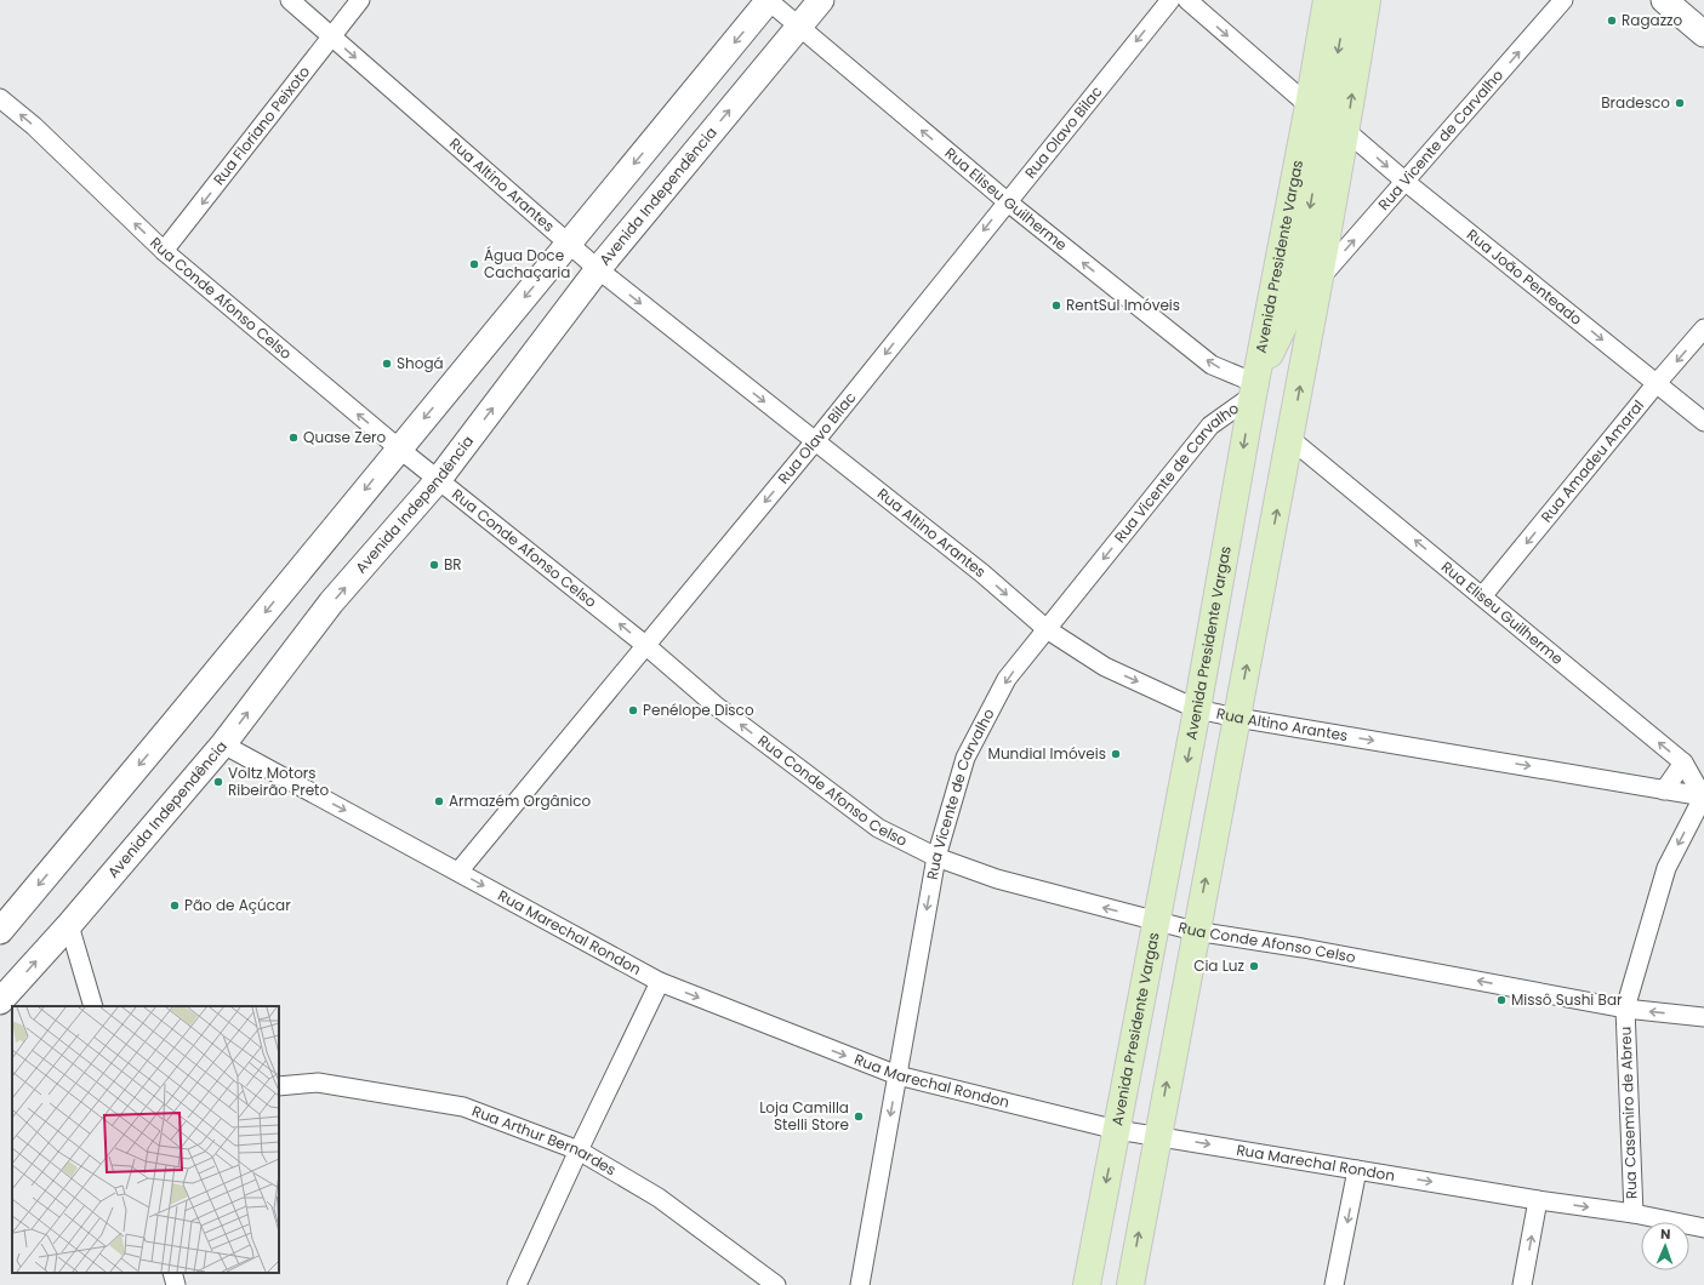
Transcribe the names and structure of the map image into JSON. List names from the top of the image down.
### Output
{
  "streets": {
    "main road": ["Avenida Independência", "Avenida Presidente Vargas"],
    "street": [
      "Rua Floriano Peixoto",
      "Rua Olavo Bilac",
      "Rua Vicente de Carvalho",
      "Rua Altino Arantes",
      "Rua Eliseu Guilherme",
      "Rua João Penteado",
      "Rua Conde Afonso Celso",
      "Rua Amadeu Amaral",
      "Rua Marechal Rondon",
      "Rua Casemiro de Abreu",
      "Rua Arthur Bernardes"
    ]
  },
  "crossings": [
    ["Rua Floriano Peixoto", "Rua Altino Arantes"],
    ["Rua Floriano Peixoto", "Rua Conde Afonso Celso"],
    ["Rua Olavo Bilac", "Rua Altino Arantes"],
    ["Rua Olavo Bilac", "Rua Eliseu Guilherme"],
    ["Rua Olavo Bilac", "Rua Conde Afonso Celso"],
    ["Rua Olavo Bilac", "Rua Marechal Rondon"],
    ["Rua Vicente de Carvalho", "Rua Altino Arantes"],
    ["Rua Vicente de Carvalho", "Rua Eliseu Guilherme"],
    ["Rua Vicente de Carvalho", "Avenida Presidente Vargas"],
    ["Rua Vicente de Carvalho", "Rua João Penteado"],
    ["Rua Vicente de Carvalho", "Rua Conde Afonso Celso"],
    ["Rua Vicente de Carvalho", "Rua Marechal Rondon"],
    ["Rua Altino Arantes", "Avenida Independência"],
    ["Rua Altino Arantes", "Rua Eliseu Guilherme"],
    ["Rua Altino Arantes", "Avenida Presidente Vargas"],
    ["Rua Altino Arantes", "Rua Casemiro de Abreu"],
    ["Avenida Independência", "Rua Eliseu Guilherme"],
    ["Avenida Independência", "Rua Conde Afonso Celso"],
    ["Avenida Independência", "Rua Marechal Rondon"],
    ["Rua Eliseu Guilherme", "Avenida Presidente Vargas"],
    ["Rua Eliseu Guilherme", "Rua Amadeu Amaral"],
    ["Rua Eliseu Guilherme", "Rua Casemiro de Abreu"],
    ["Avenida Presidente Vargas", "Rua Conde Afonso Celso"],
    ["Avenida Presidente Vargas", "Rua Marechal Rondon"],
    ["Rua João Penteado", "Rua Amadeu Amaral"],
    ["Rua Conde Afonso Celso", "Rua Casemiro de Abreu"],
    ["Rua Marechal Rondon", "Rua Casemiro de Abreu"]
  ],
  "one_way": [
    "Rua Floriano Peixoto",
    "Rua Olavo Bilac",
    "Rua Altino Arantes",
    "Rua Eliseu Guilherme",
    "Rua João Penteado",
    "Rua Conde Afonso Celso",
    "Rua Amadeu Amaral",
    "Rua Marechal Rondon",
    "Rua Casemiro de Abreu"
  ],
  "places": [
    "Ragazzo",
    "Bradesco",
    "Água Doce Cachaçaria",
    "RentSul Imóveis",
    "Shogá",
    "Quase Zero",
    "BR",
    "Penélope Disco",
    "Mundial Imóveis",
    "Voltz Motors Ribeirão Preto",
    "Armazém Orgânico",
    "Pão de Açúcar",
    "Cia Luz",
    "Missô Sushi Bar",
    "Loja Camilla Stelli Store"
  ],
  "north": "top"
}
